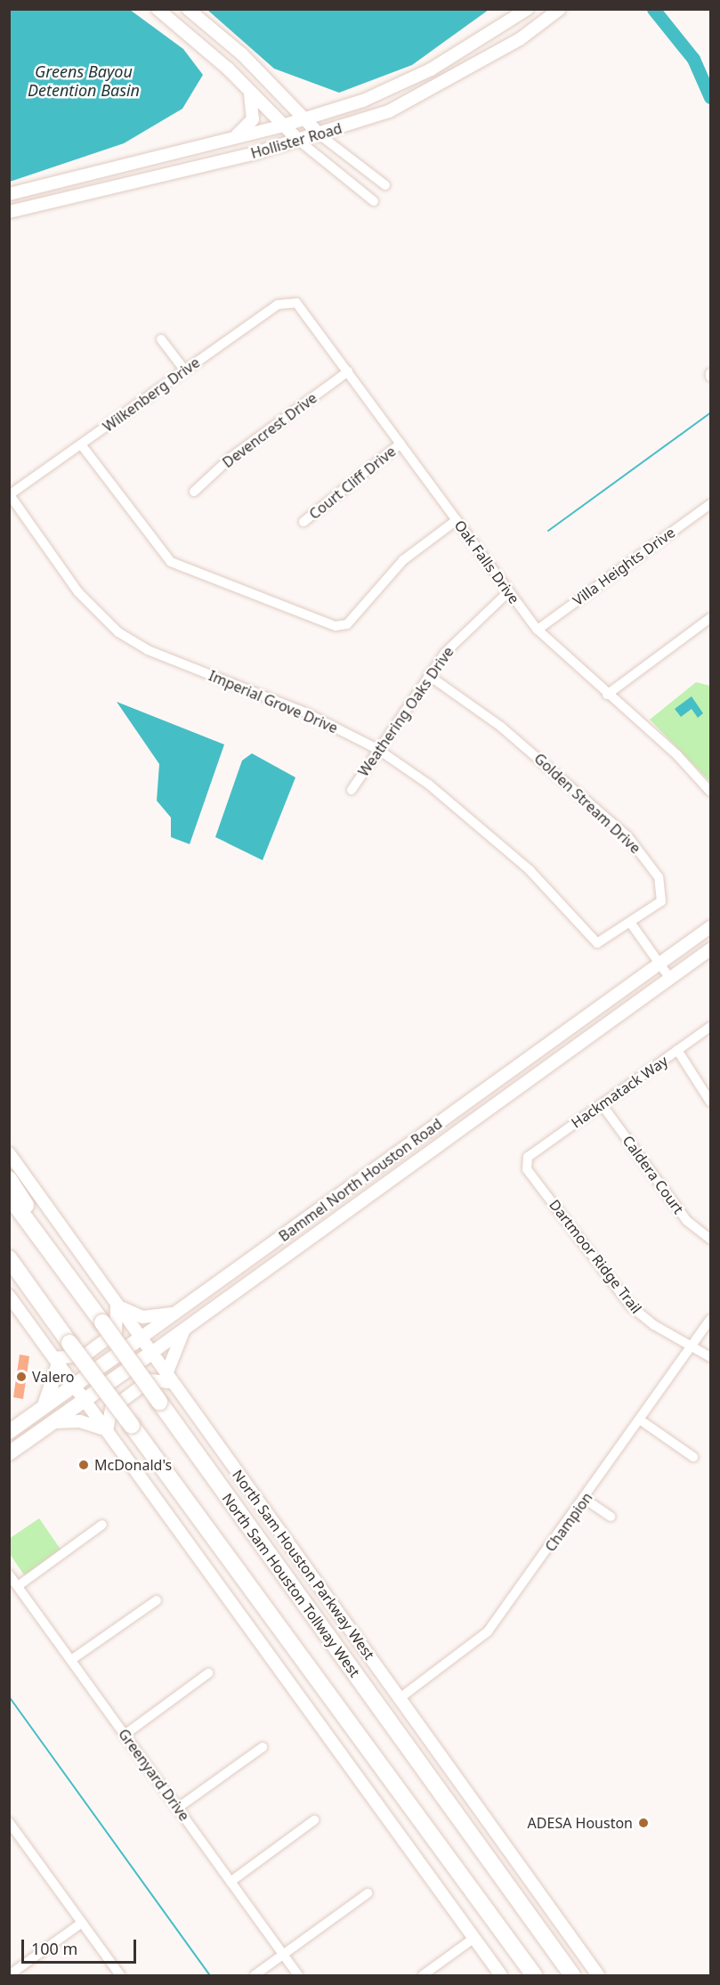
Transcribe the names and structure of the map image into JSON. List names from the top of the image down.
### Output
{
  "streets": {
    "highway": ["North Sam Houston Tollway West"],
    "main road": ["Hollister Road", "Bammel North Houston Road", "North Sam Houston Parkway West"],
    "street": [
      "Wilkenberg Drive",
      "Devencrest Drive",
      "Court Cliff Drive",
      "Oak Falls Drive",
      "Villa Heights Drive",
      "Imperial Grove Drive",
      "Weathering Oaks Drive",
      "Golden Stream Drive",
      "Hackmatack Way",
      "Caldera Court",
      "Dartmoor Ridge Trail",
      "Champion",
      "Greenyard Drive"
    ]
  },
  "crossings": [
    ["Wilkenberg Drive", "Oak Falls Drive"],
    ["Wilkenberg Drive", "Imperial Grove Drive"],
    ["Devencrest Drive", "Oak Falls Drive"],
    ["Court Cliff Drive", "Oak Falls Drive"],
    ["Oak Falls Drive", "Villa Heights Drive"],
    ["Oak Falls Drive", "Weathering Oaks Drive"],
    ["Imperial Grove Drive", "Weathering Oaks Drive"],
    ["Imperial Grove Drive", "Golden Stream Drive"],
    ["Weathering Oaks Drive", "Golden Stream Drive"],
    ["Hackmatack Way", "Caldera Court"],
    ["Hackmatack Way", "Dartmoor Ridge Trail"],
    ["Bammel North Houston Road", "North Sam Houston Parkway West"],
    ["Dartmoor Ridge Trail", "Champion"],
    ["Champion", "North Sam Houston Parkway West"]
  ],
  "water": ["Greens Bayou Detention Basin"],
  "places": ["Valero", "McDonald's", "ADESA Houston"],
  "scale_bar": "100 m"
}
